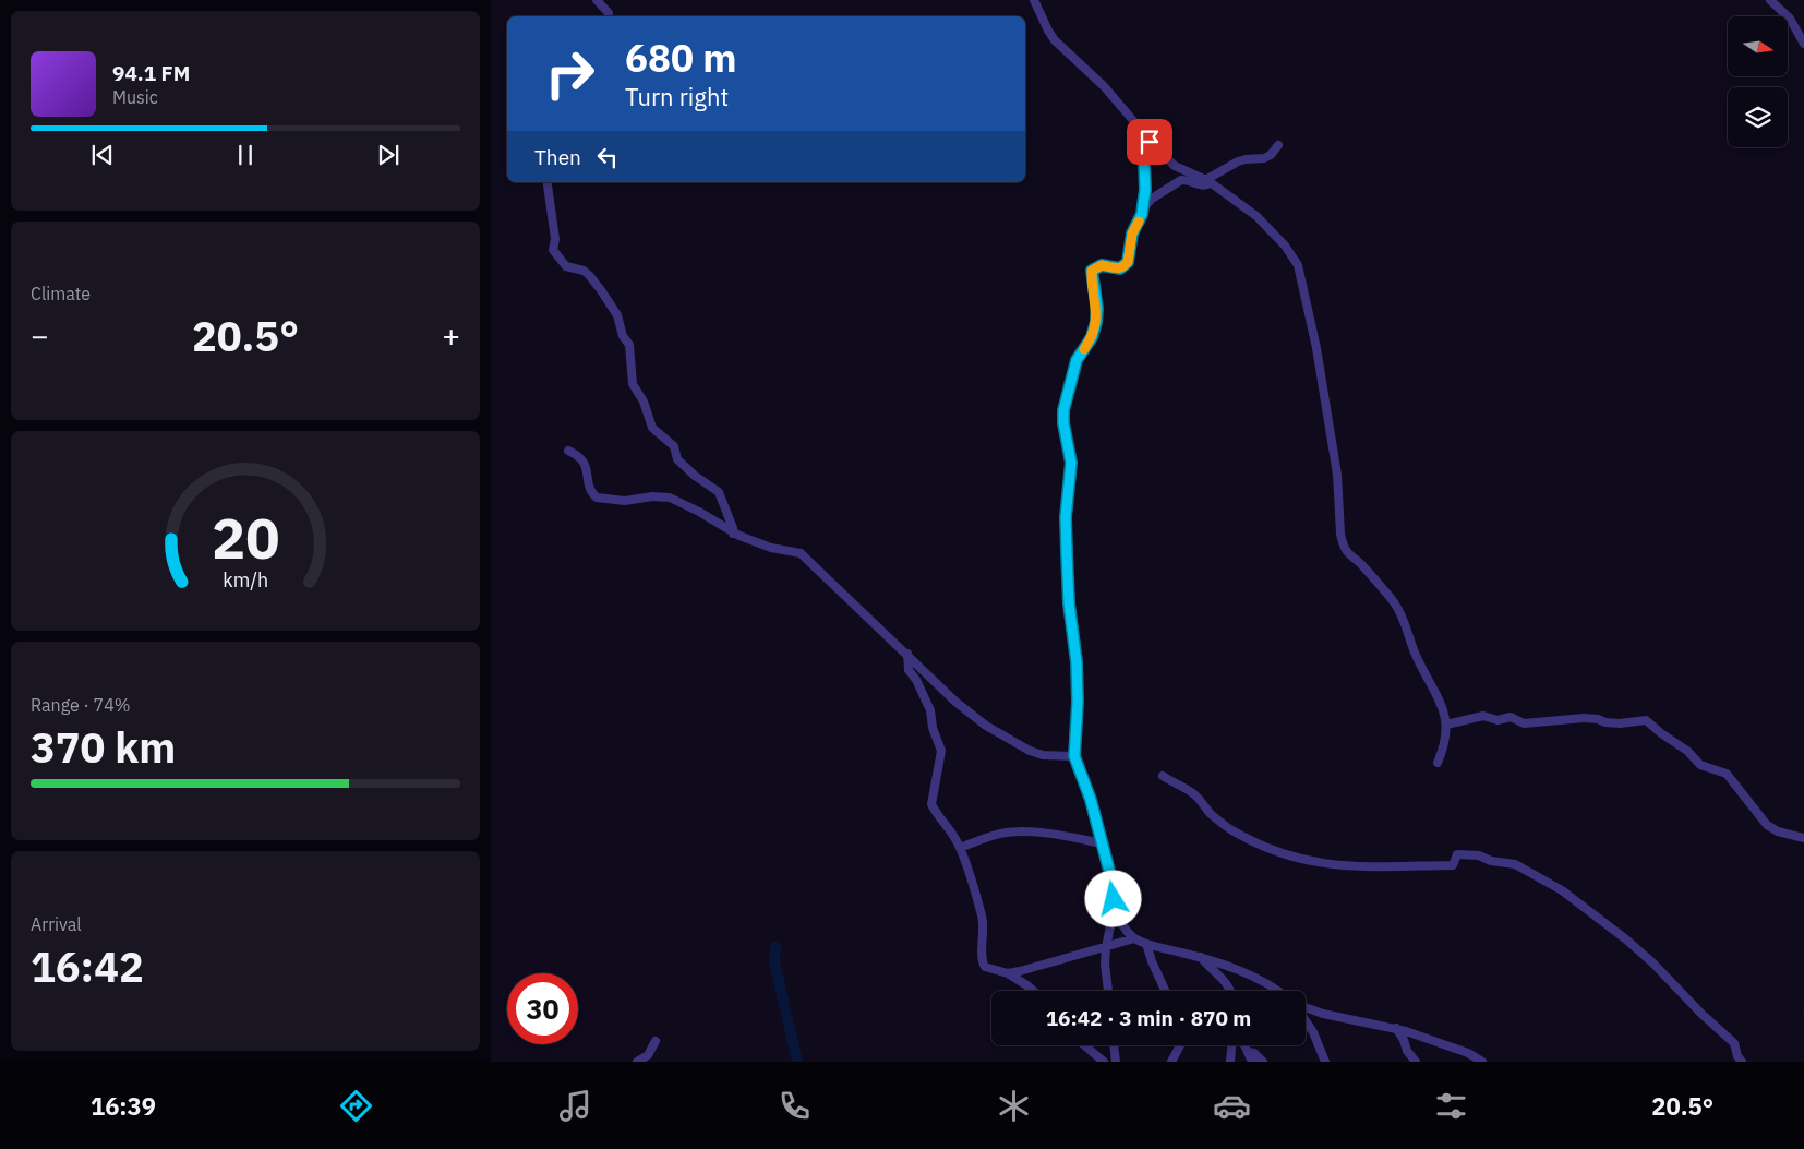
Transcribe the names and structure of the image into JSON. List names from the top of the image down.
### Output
{
  "north": "right",
  "page": {
    "turn": ["680 m", "Turn right"],
    "song": ["94.1 FM", "Music"],
    "then": "Then",
    "tile": [
      "Climate",
      ["Range · 74%", "370 km"],
      ["Arrival", "16:42"]
    ],
    "heat": ["−", "20.5°", "+"],
    "limit": "30",
    "trip": "16:42 · 3 min · 870 m",
    "tabs": ["16:39", "20.5°"],
    "gauge": ["20", "km/h"]
  }
}
